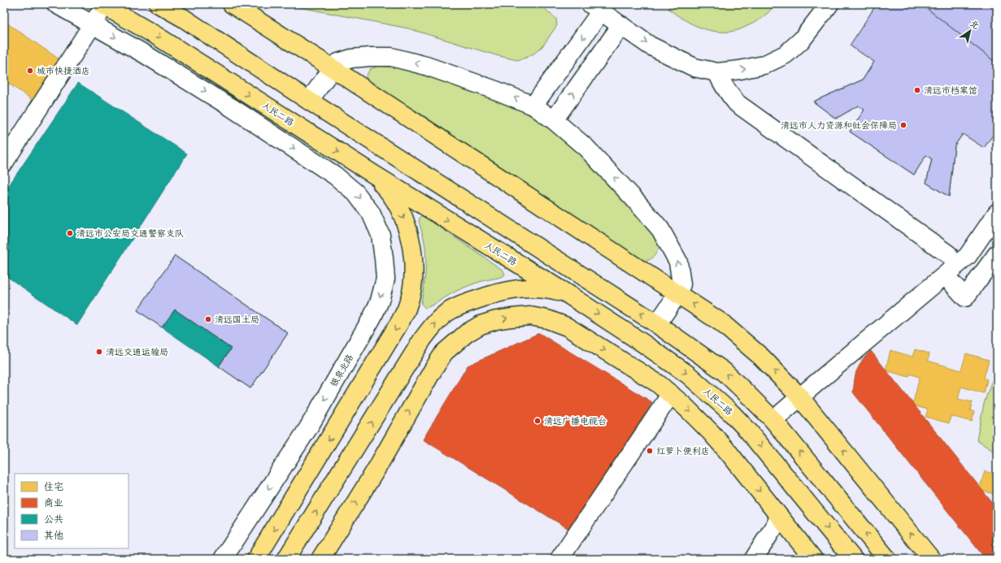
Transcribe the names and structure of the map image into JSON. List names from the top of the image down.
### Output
{
  "streets": {
    "main road": ["人民二路"],
    "street": ["银泉北路"]
  },
  "places": [
    "城市快捷酒店",
    "清远市档案馆",
    "清远市人力资源和社会保障局",
    "清远市公安局交通警察支队",
    "清远国土局",
    "清远交通运输局",
    "清远广播电视台",
    "红萝卜便利店"
  ],
  "legend": [
    "住宅",
    "商业",
    "公共",
    "其他"
  ],
  "north": "top right"
}
